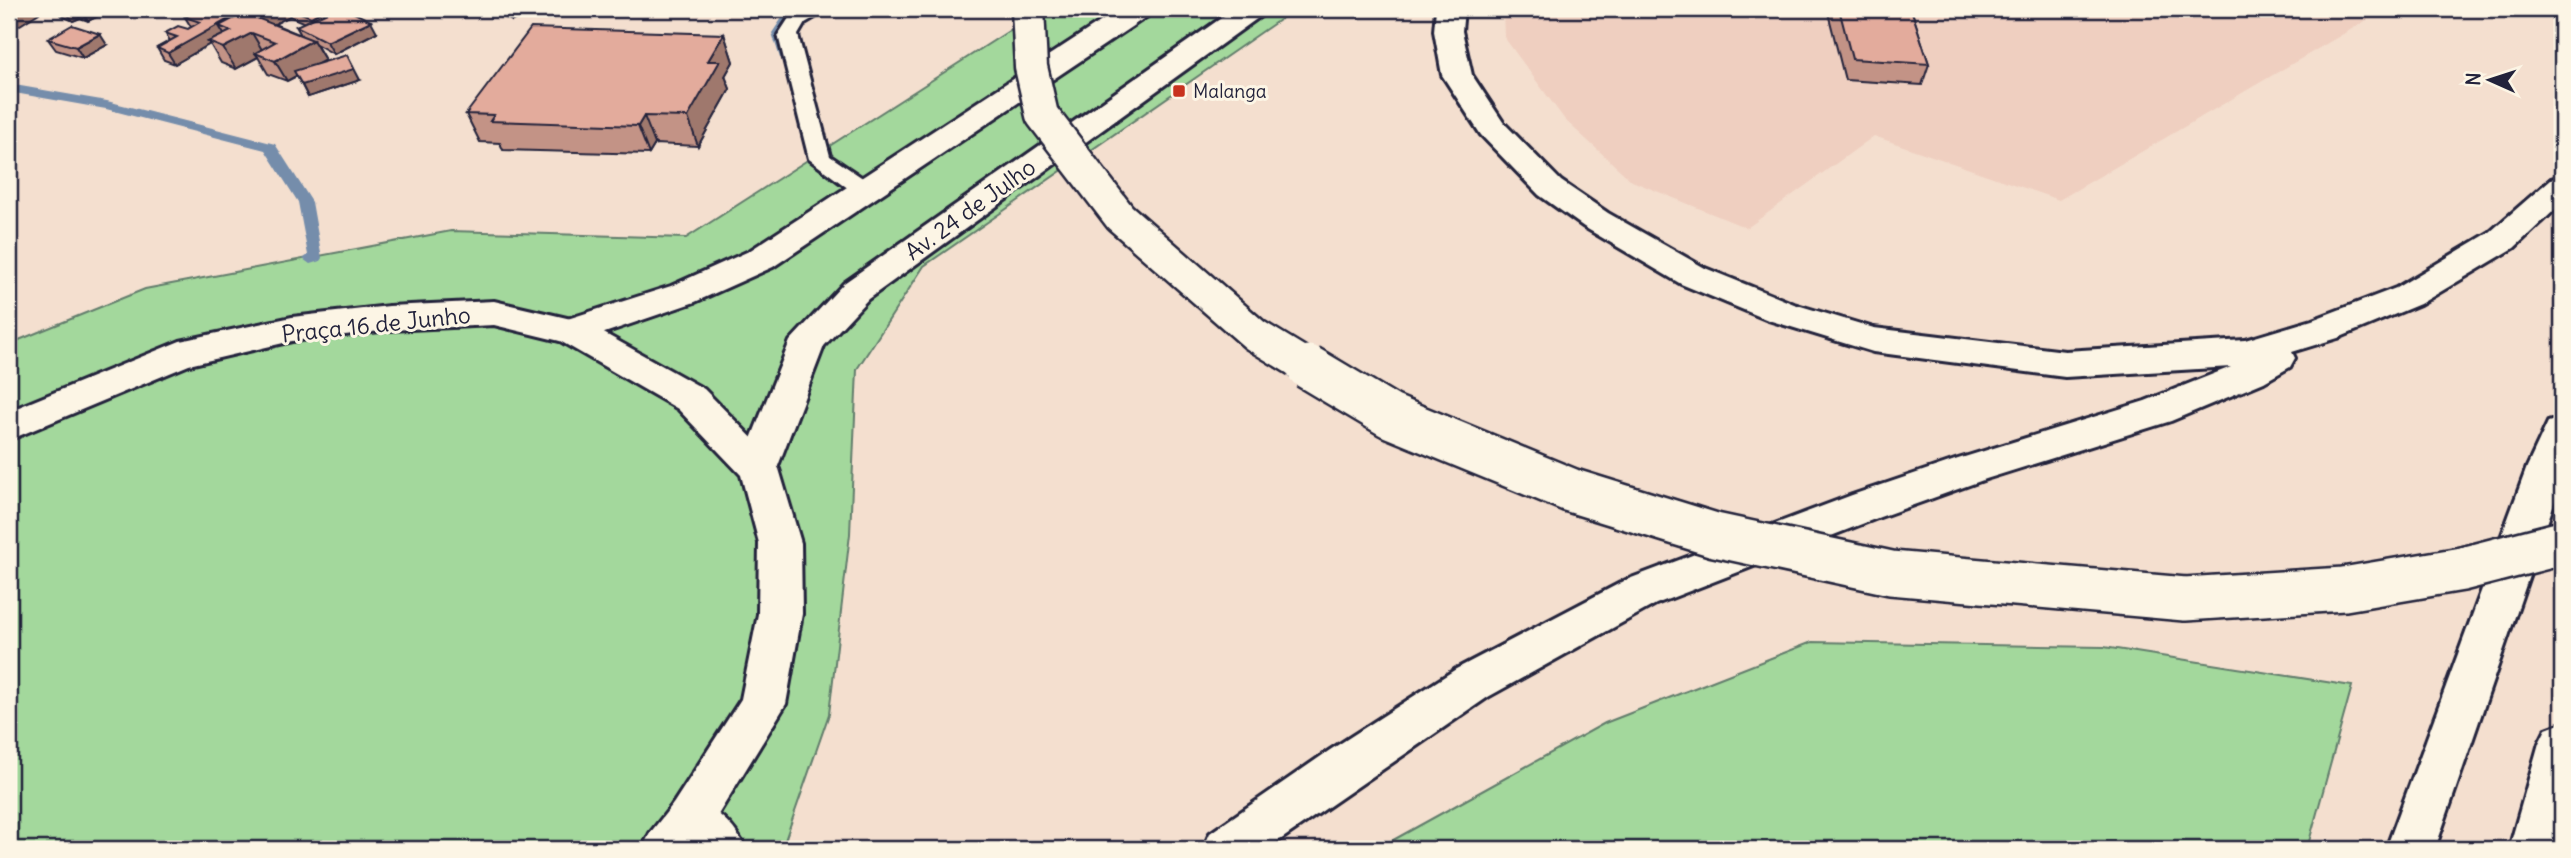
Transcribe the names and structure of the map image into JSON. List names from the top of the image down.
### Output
{
  "streets": {
    "main road": ["Av. 24 de Julho", "Praça 16 de Junho"]
  },
  "crossings": [
    ["Av. 24 de Julho", "Praça 16 de Junho"]
  ],
  "places": {
    "transit": ["Malanga"]
  },
  "north": "left"
}
